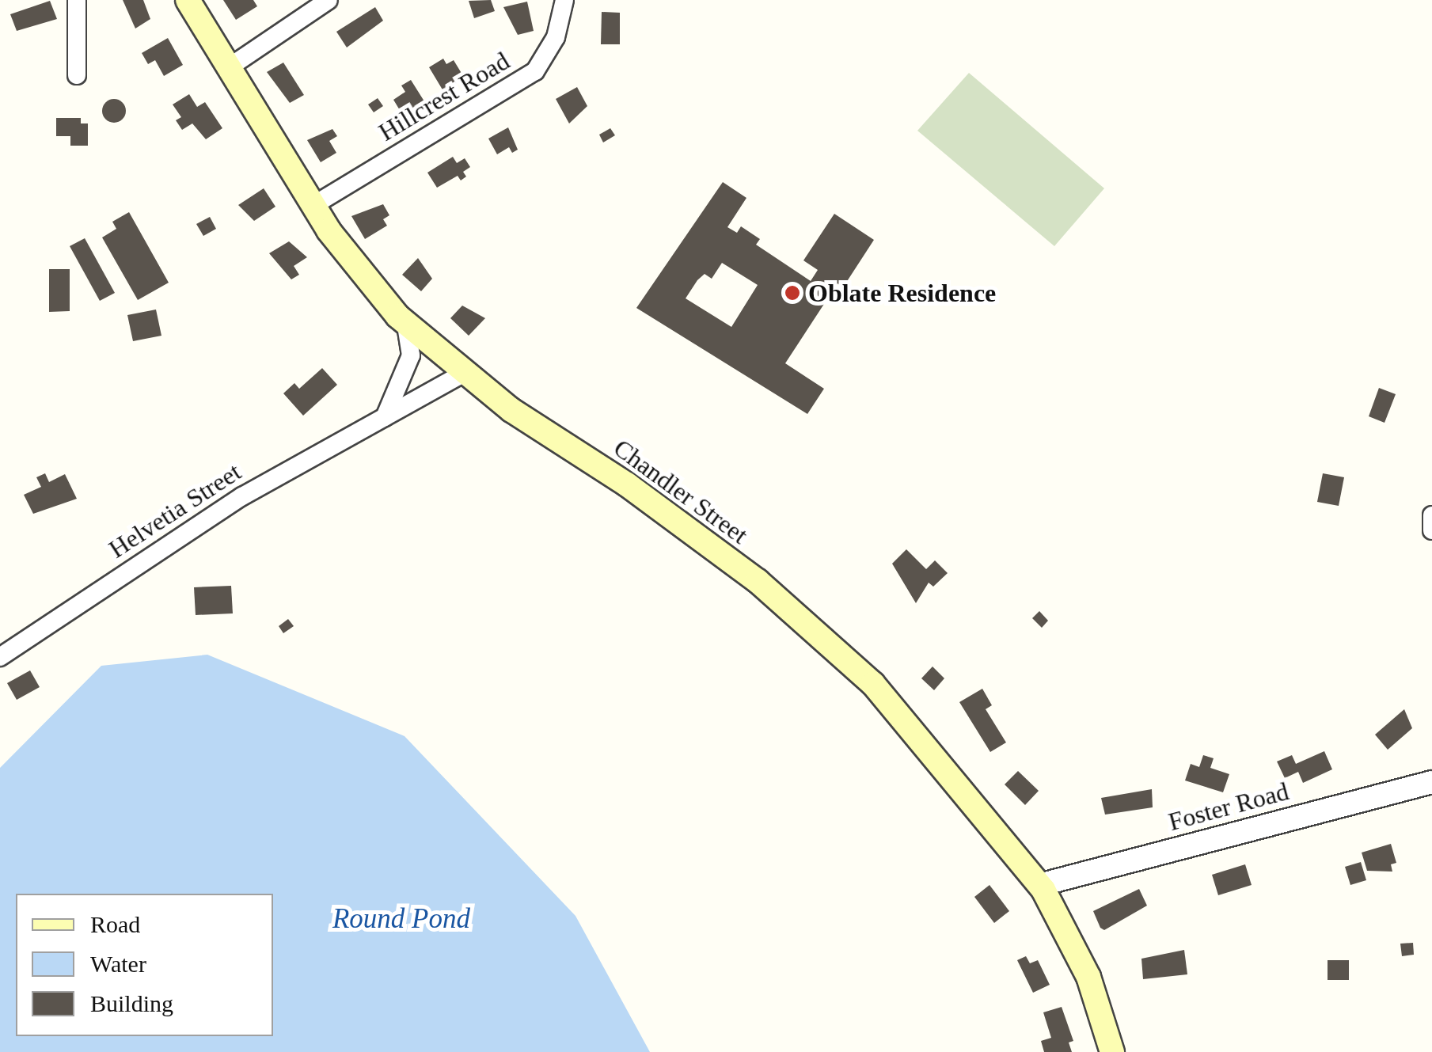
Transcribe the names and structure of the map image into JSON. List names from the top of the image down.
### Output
{
  "streets": {
    "main road": ["Chandler Street"],
    "street": ["Hillcrest Road", "Helvetia Street", "Foster Road"]
  },
  "crossings": [
    ["Hillcrest Road", "Chandler Street"],
    ["Chandler Street", "Helvetia Street"],
    ["Chandler Street", "Foster Road"]
  ],
  "water": ["Round Pond"],
  "places": ["Oblate Residence"],
  "legend": ["Road", "Water", "Building"]
}
